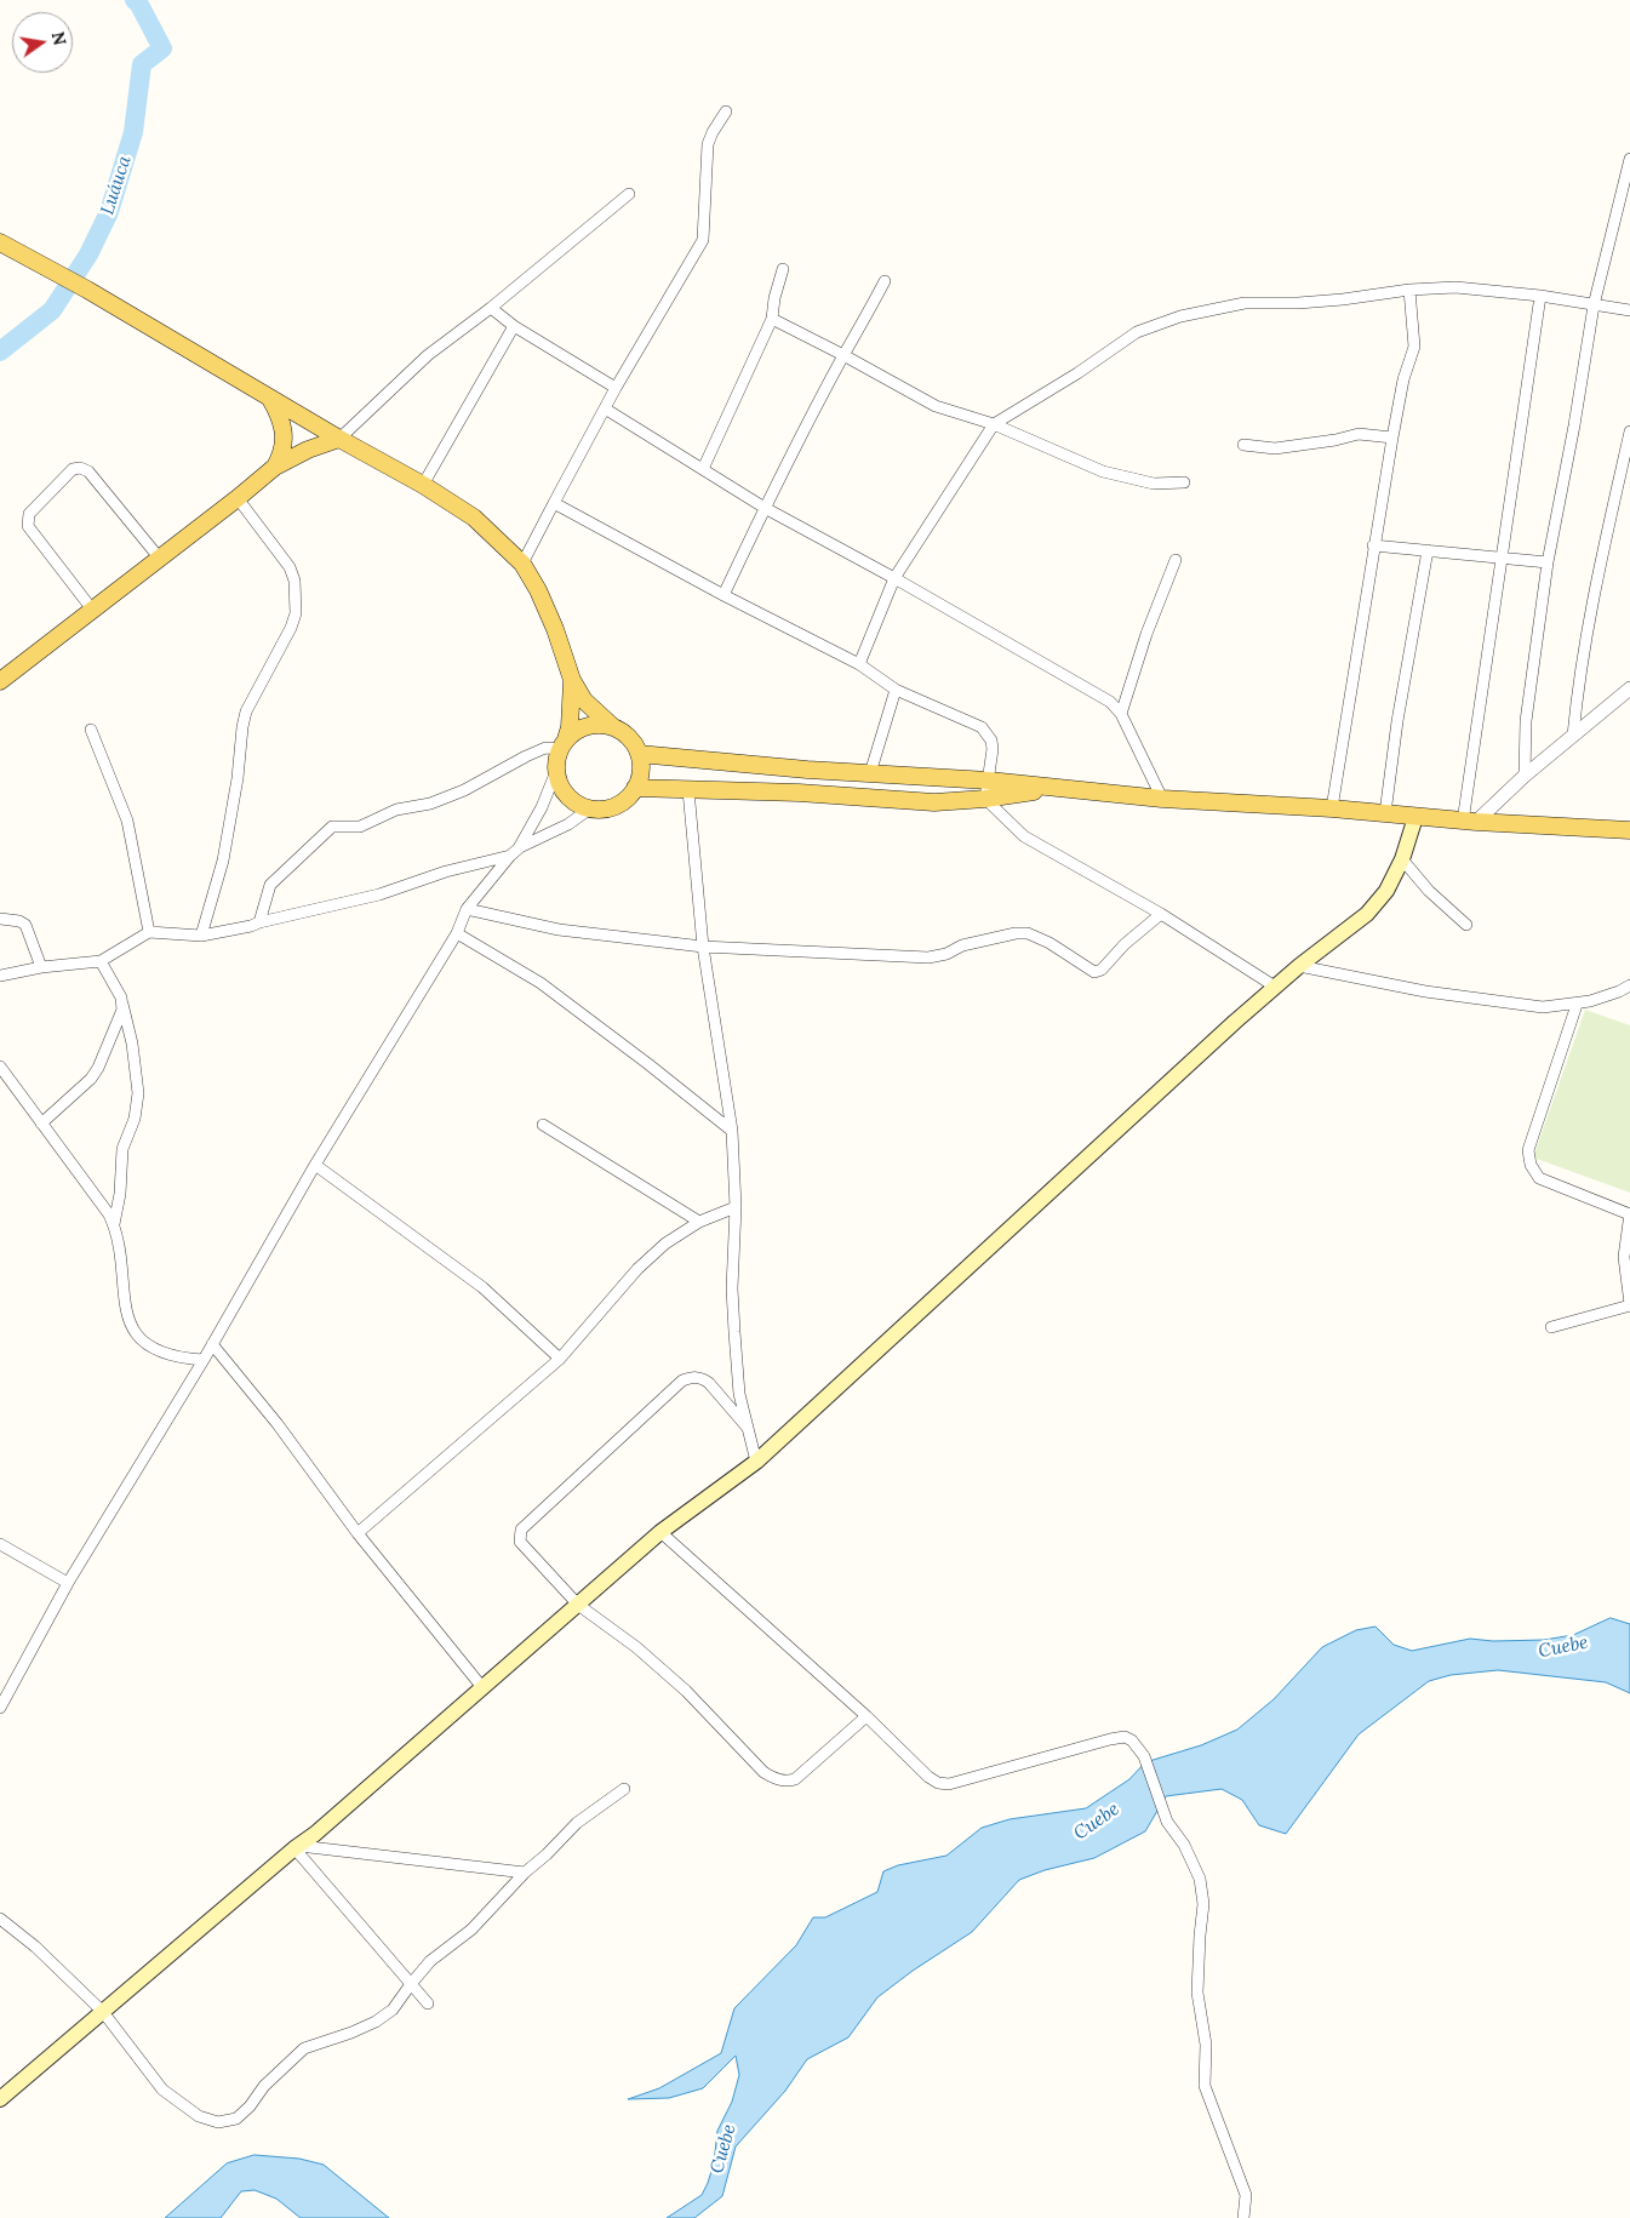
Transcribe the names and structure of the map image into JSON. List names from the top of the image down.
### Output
{
  "water": ["Luáuca", "Cuebe"],
  "north": "right"
}
